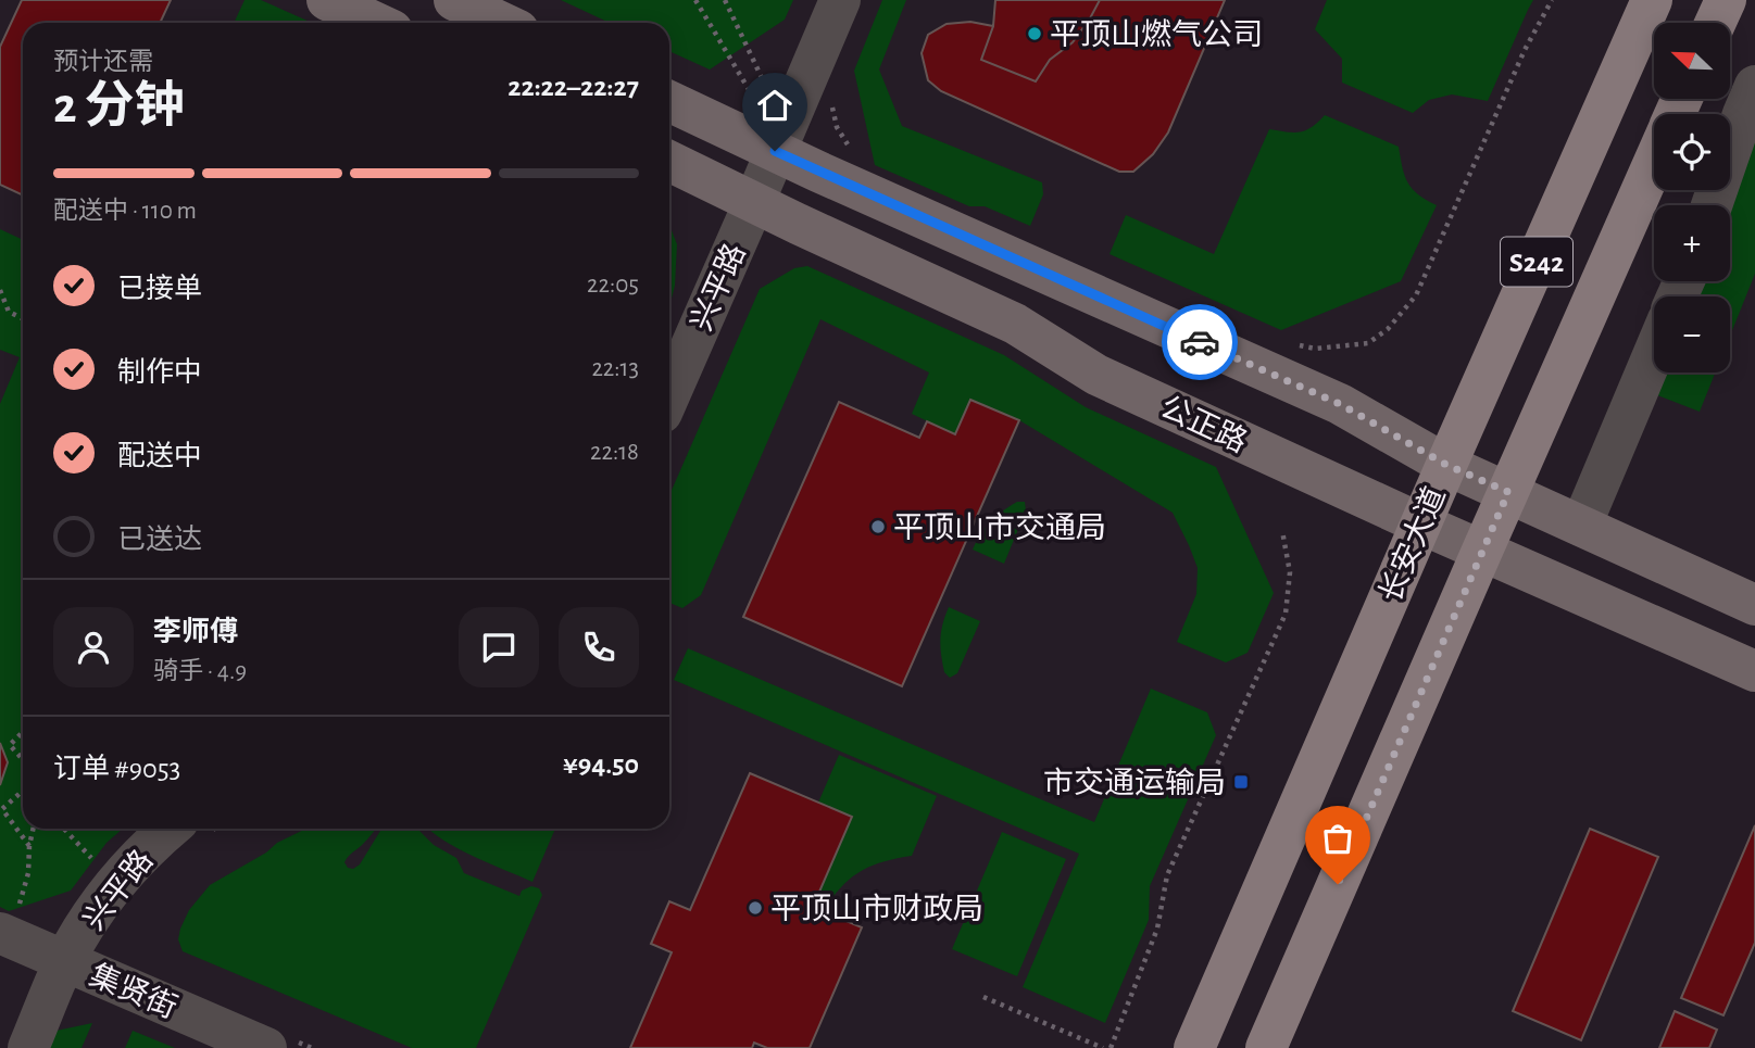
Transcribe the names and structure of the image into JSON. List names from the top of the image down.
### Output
{
  "streets": {
    "main road": ["S242", "公正路", "长安大道"],
    "street": ["兴平路", "集贤街"]
  },
  "crossings": [
    ["S242", "公正路"],
    ["兴平路", "公正路"],
    ["兴平路", "集贤街"],
    ["公正路", "长安大道"]
  ],
  "places": {
    "other": ["平顶山燃气公司", "平顶山市交通局", "平顶山市财政局"],
    "transit": ["市交通运输局"]
  },
  "north": "top left",
  "page": {
    "map_buttons": ["+", "−"],
    "heading": ["2 分钟", "预计还需", "22:22–22:27"],
    "panel": [
      "李师傅",
      "骑手 · 4.9",
      "订单 #9053",
      "¥94.50"
    ],
    "bar": "配送中 · 110 m",
    "list": [
      ["已接单", "22:05"],
      ["制作中", "22:13"],
      ["配送中", "22:18"],
      "已送达"
    ]
  }
}
